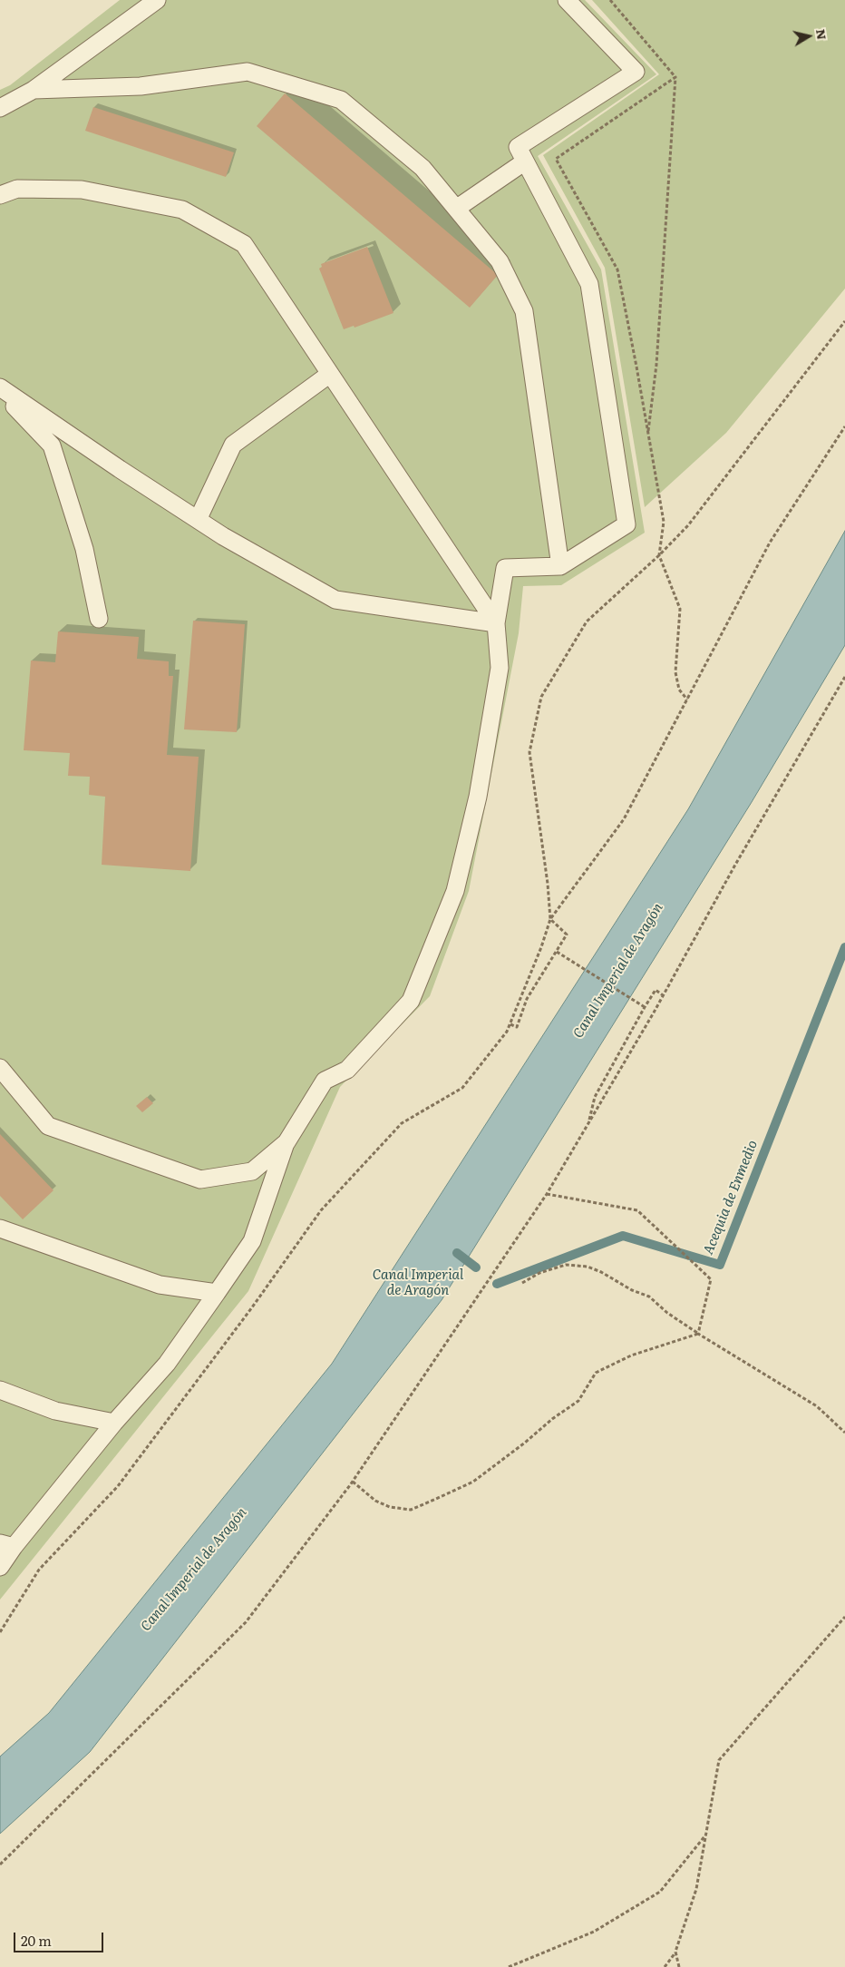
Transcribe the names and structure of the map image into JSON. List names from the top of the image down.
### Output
{
  "water": ["Canal Imperial de Aragón", "Acequia de Enmedio"],
  "scale_bar": "20 m",
  "north": "right"
}
